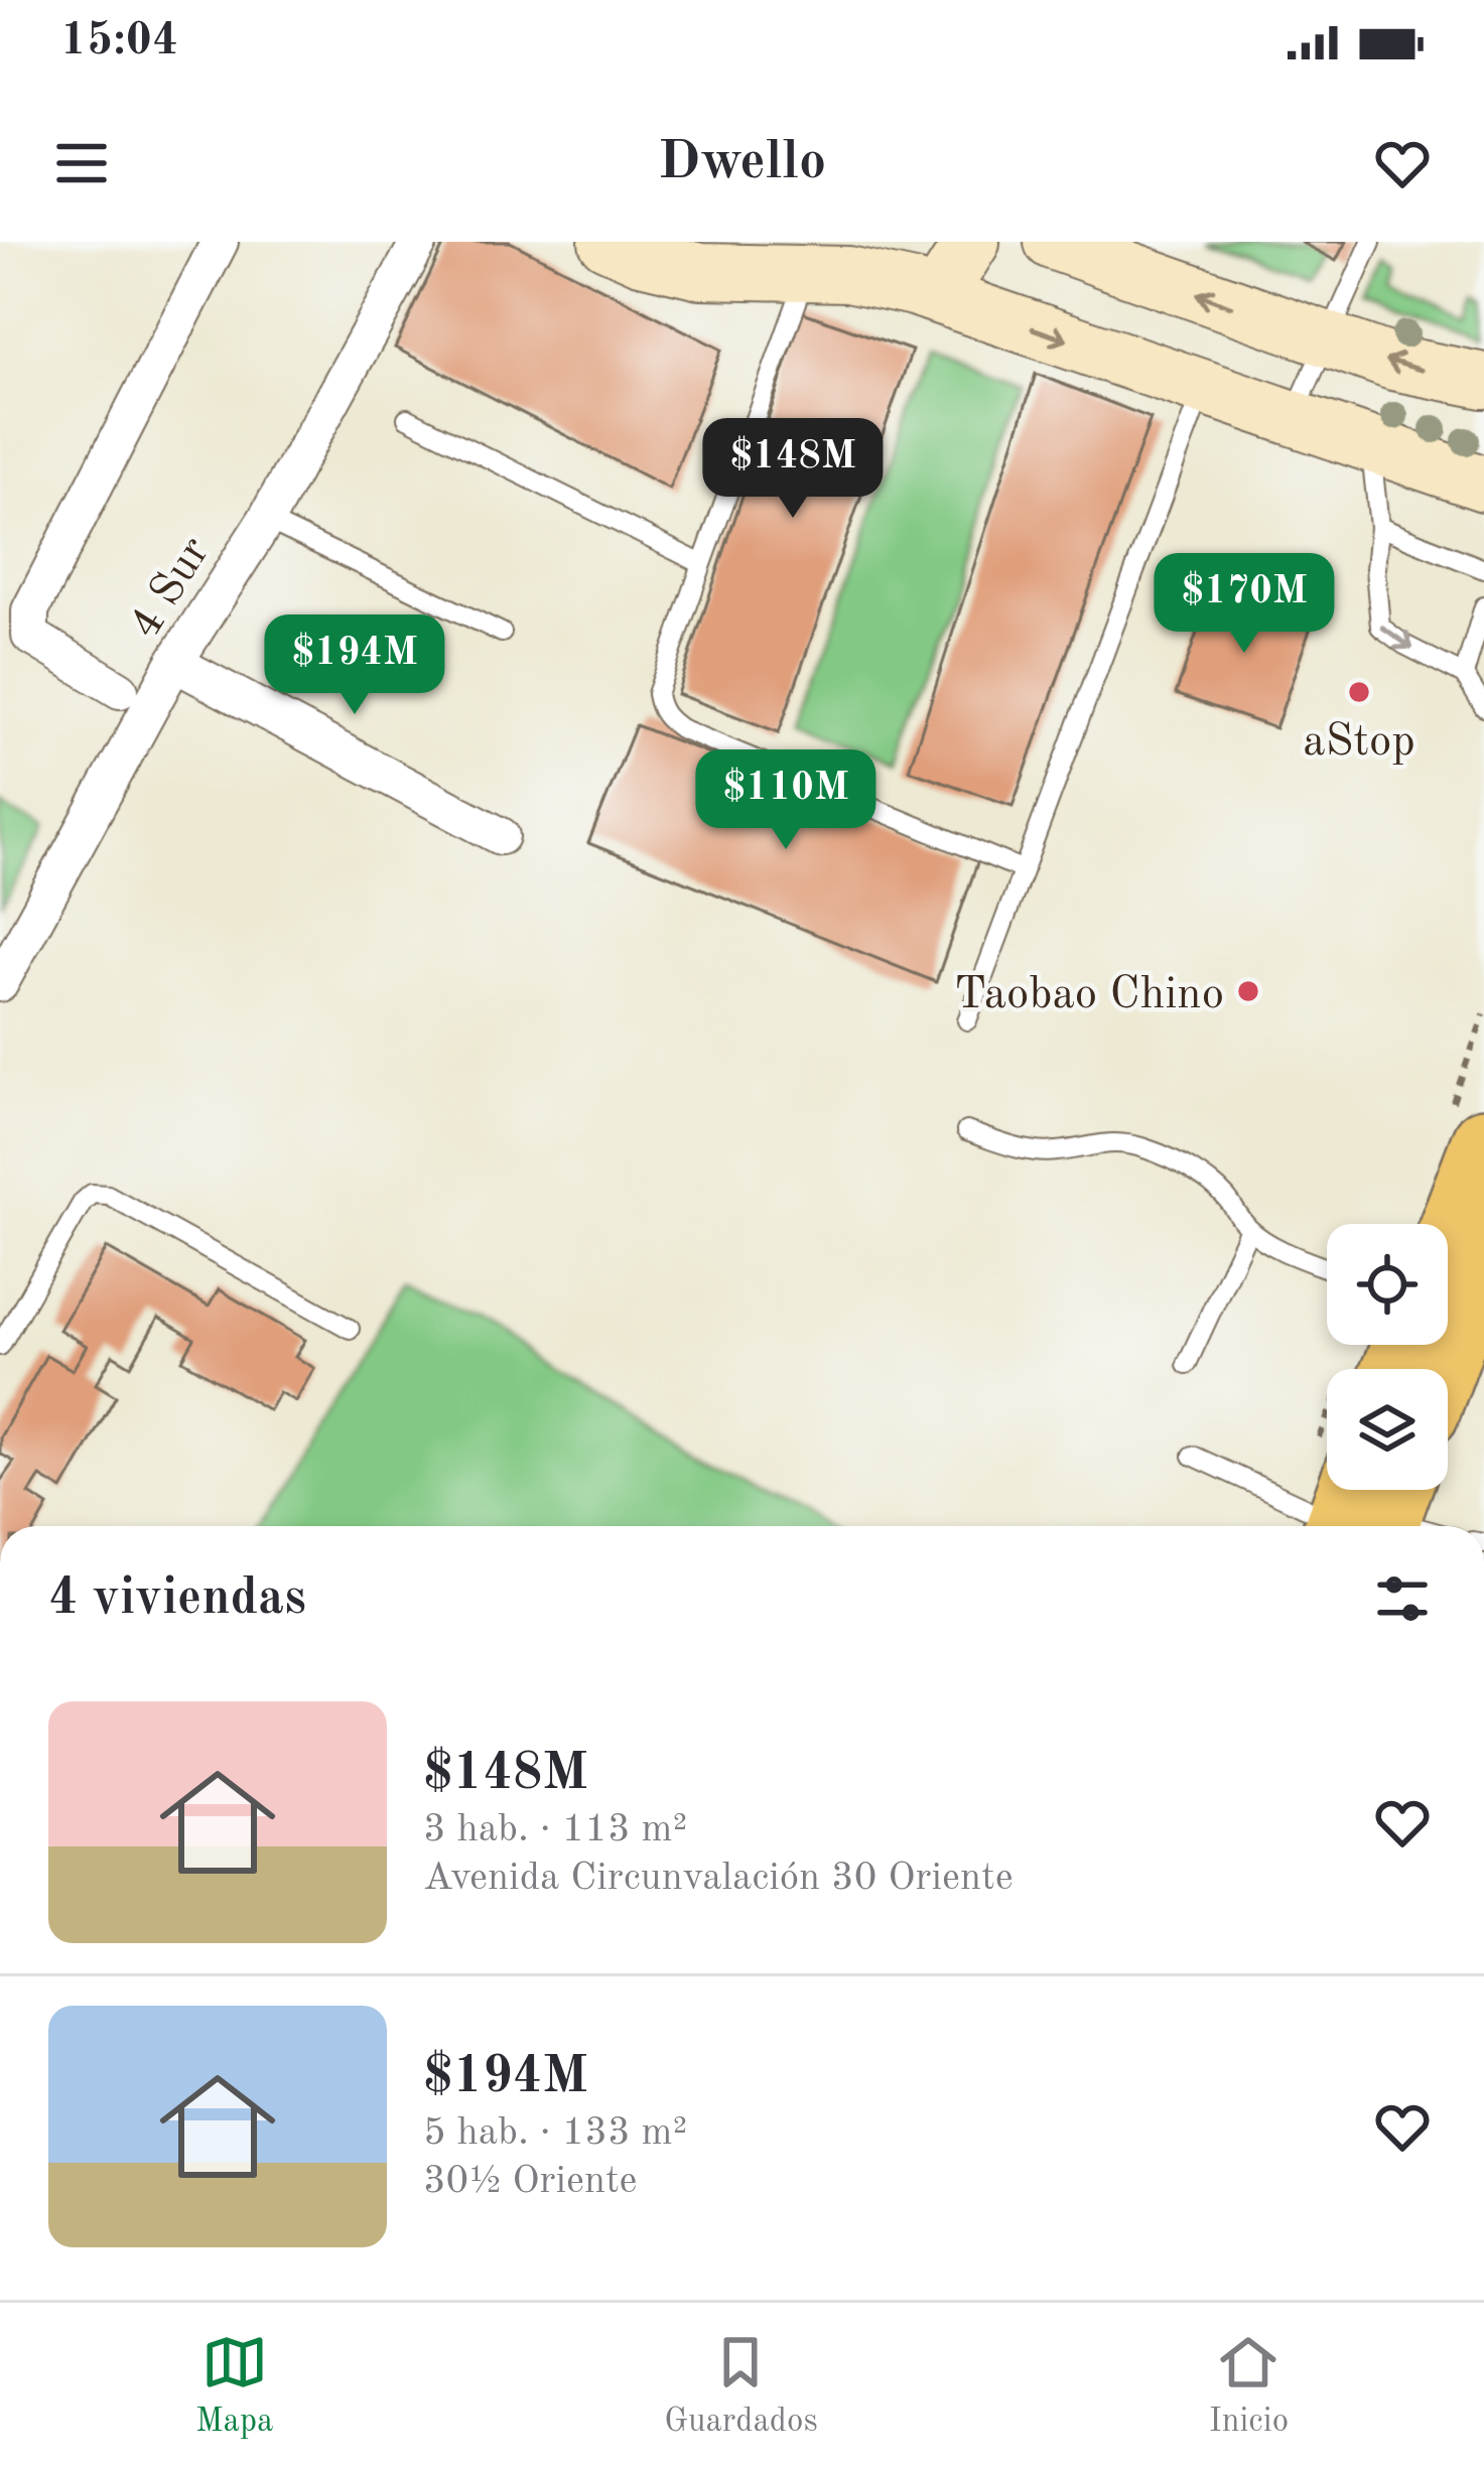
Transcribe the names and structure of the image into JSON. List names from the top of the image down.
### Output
{
  "streets": {
    "street": ["4 Sur"]
  },
  "places": ["aStop", "Taobao Chino"],
  "page": {
    "status": "15:04",
    "header": "Dwello",
    "price": [
      "$148M",
      "$170M",
      "$194M",
      "$110M"
    ],
    "heading": "4 viviendas",
    "list": [
      {
        "name": "$148M",
        "note": "3 hab. · 113 m² · Avenida Circunvalación 30 Oriente"
      },
      {
        "name": "$194M",
        "note": "5 hab. · 133 m² · 30½ Oriente"
      }
    ],
    "tabs": ["Mapa", "Guardados", "Inicio"]
  }
}
